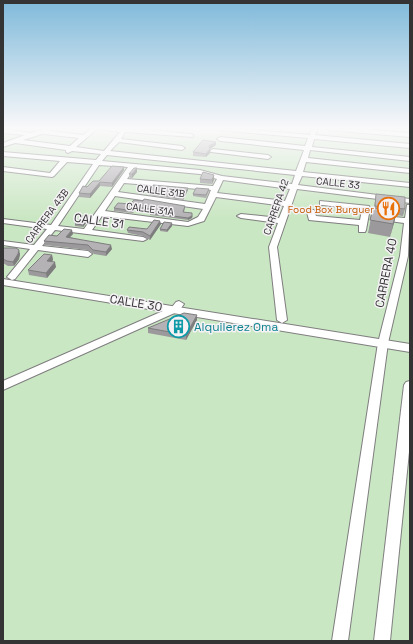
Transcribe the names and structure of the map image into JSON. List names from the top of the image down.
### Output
{
  "streets": {
    "main road": ["CALLE 30"],
    "street": [
      "CALLE 33",
      "CALLE 31B",
      "CARRERA 42",
      "CALLE 31A",
      "CARRERA 43B",
      "CALLE 31",
      "CARRERA 40"
    ]
  },
  "crossings": [
    ["CALLE 33", "CARRERA 42"],
    ["CALLE 33", "CARRERA 43B"],
    ["CALLE 31B", "CALLE 31A"],
    ["CARRERA 42", "CALLE 30"],
    ["CARRERA 43B", "CALLE 31"],
    ["CARRERA 43B", "CALLE 30"],
    ["CARRERA 40", "CALLE 30"]
  ],
  "places": {
    "restaurant": ["Food Box Burguer"],
    "building": ["Alquilerez Oma"]
  }
}
